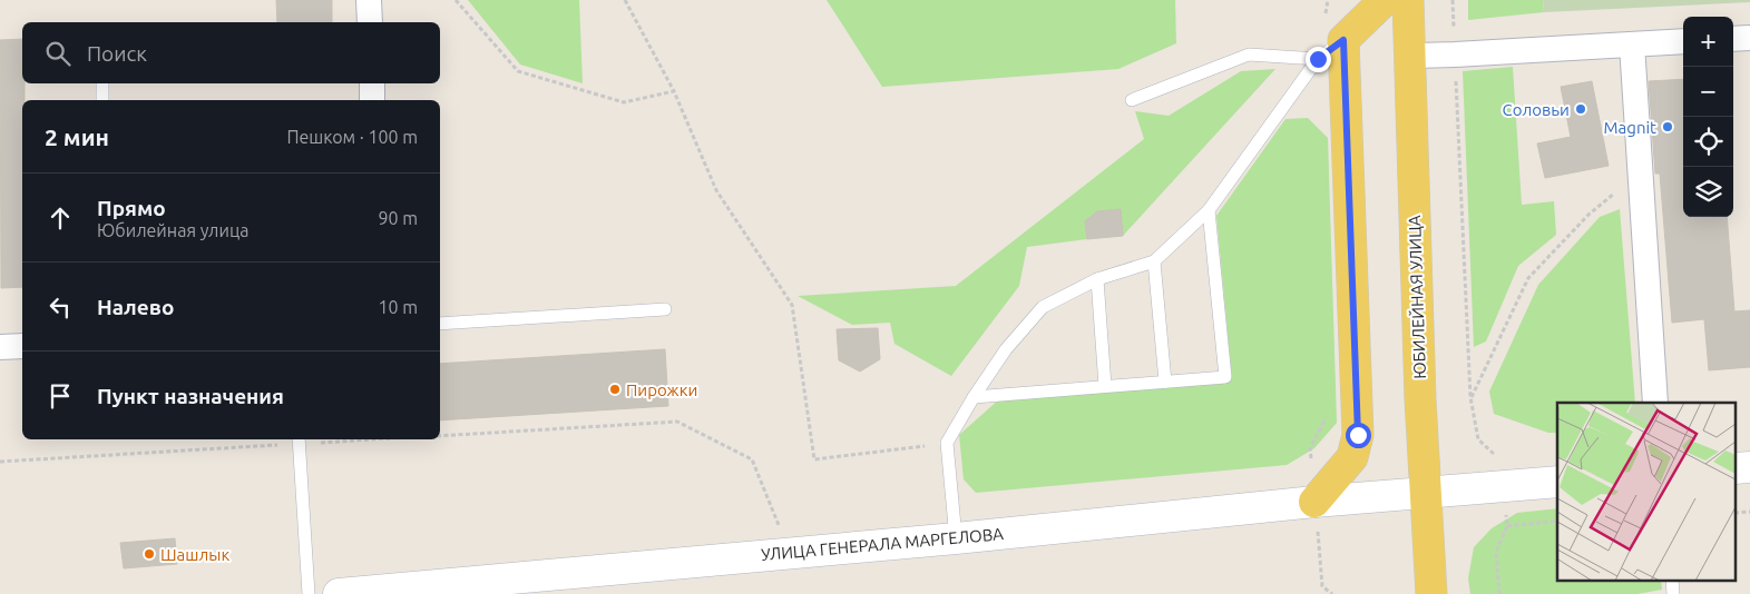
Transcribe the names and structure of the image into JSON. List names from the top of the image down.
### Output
{
  "streets": {
    "main road": ["ЮБИЛЕЙНАЯ УЛИЦА", "УЛИЦА ГЕНЕРАЛА МАРГЕЛОВА"]
  },
  "crossings": [
    ["ЮБИЛЕЙНАЯ УЛИЦА", "УЛИЦА ГЕНЕРАЛА МАРГЕЛОВА"]
  ],
  "places": [
    "Соловьи",
    "Magnit",
    "Пирожки",
    "Шашлык"
  ],
  "page": {
    "map_buttons": ["+", "−"],
    "search": "Поиск",
    "heading": ["2 мин", "Пешком · 100 m"],
    "list": [
      ["Прямо", "Юбилейная улица", "90 m"],
      ["Налево", "10 m"],
      "Пункт назначения"
    ]
  }
}
